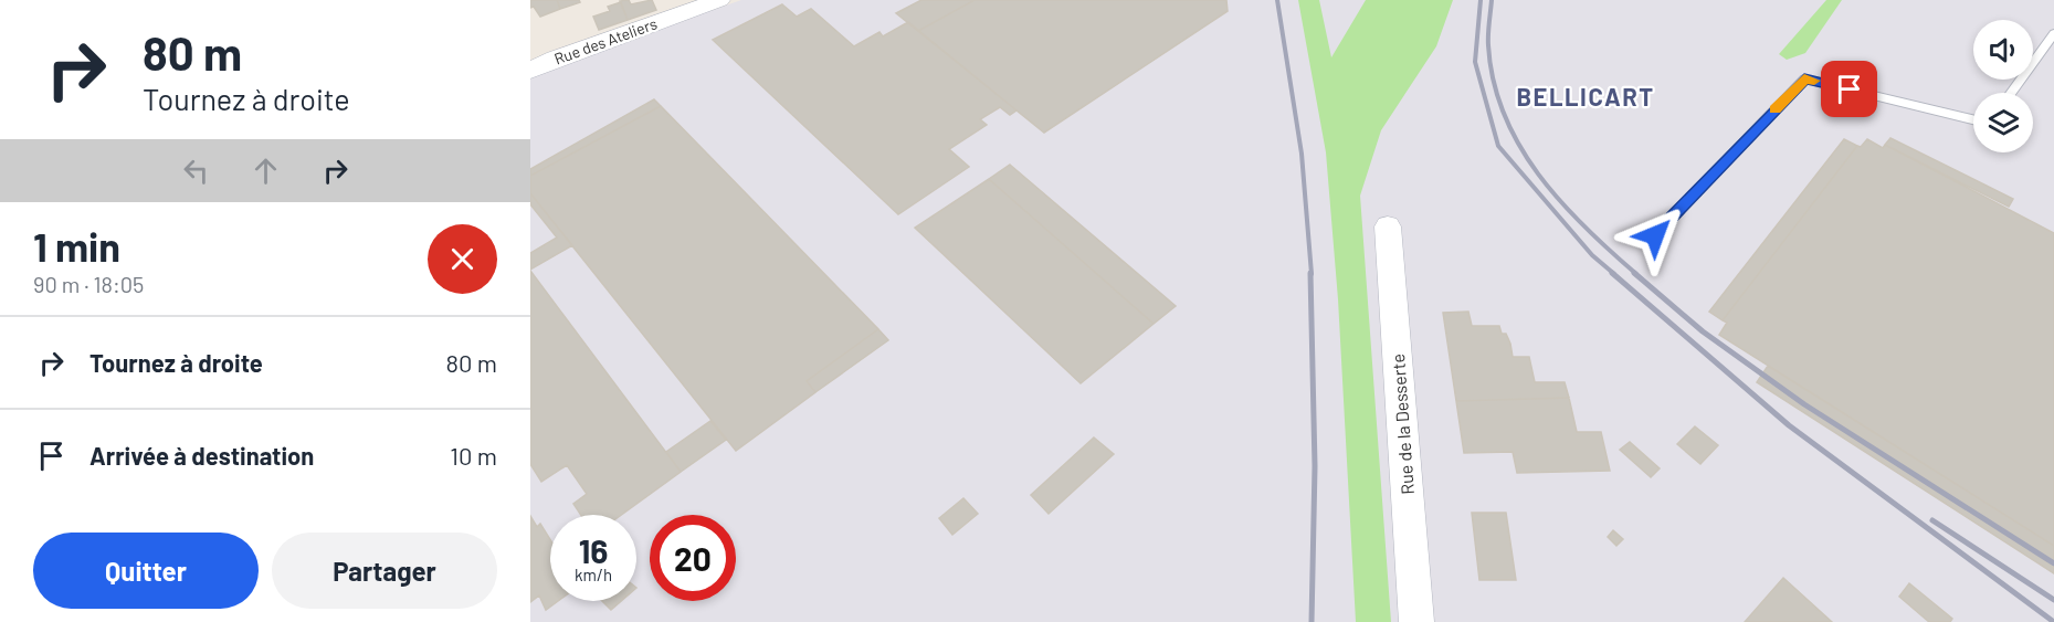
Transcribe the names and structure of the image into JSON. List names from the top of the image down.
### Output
{
  "streets": {
    "street": ["Rue des Ateliers", "Rue de la Desserte"]
  },
  "districts": ["BELLICART"],
  "page": {
    "turn": ["80 m", "Tournez à droite"],
    "heading": ["1 min", "90 m · 18:05"],
    "list": [
      {
        "name": "Tournez à droite",
        "value": "80 m"
      },
      {
        "name": "Arrivée à destination",
        "value": "10 m"
      }
    ],
    "speed": "16 km/h",
    "limit": "20",
    "buttons": ["Quitter", "Partager"]
  }
}
